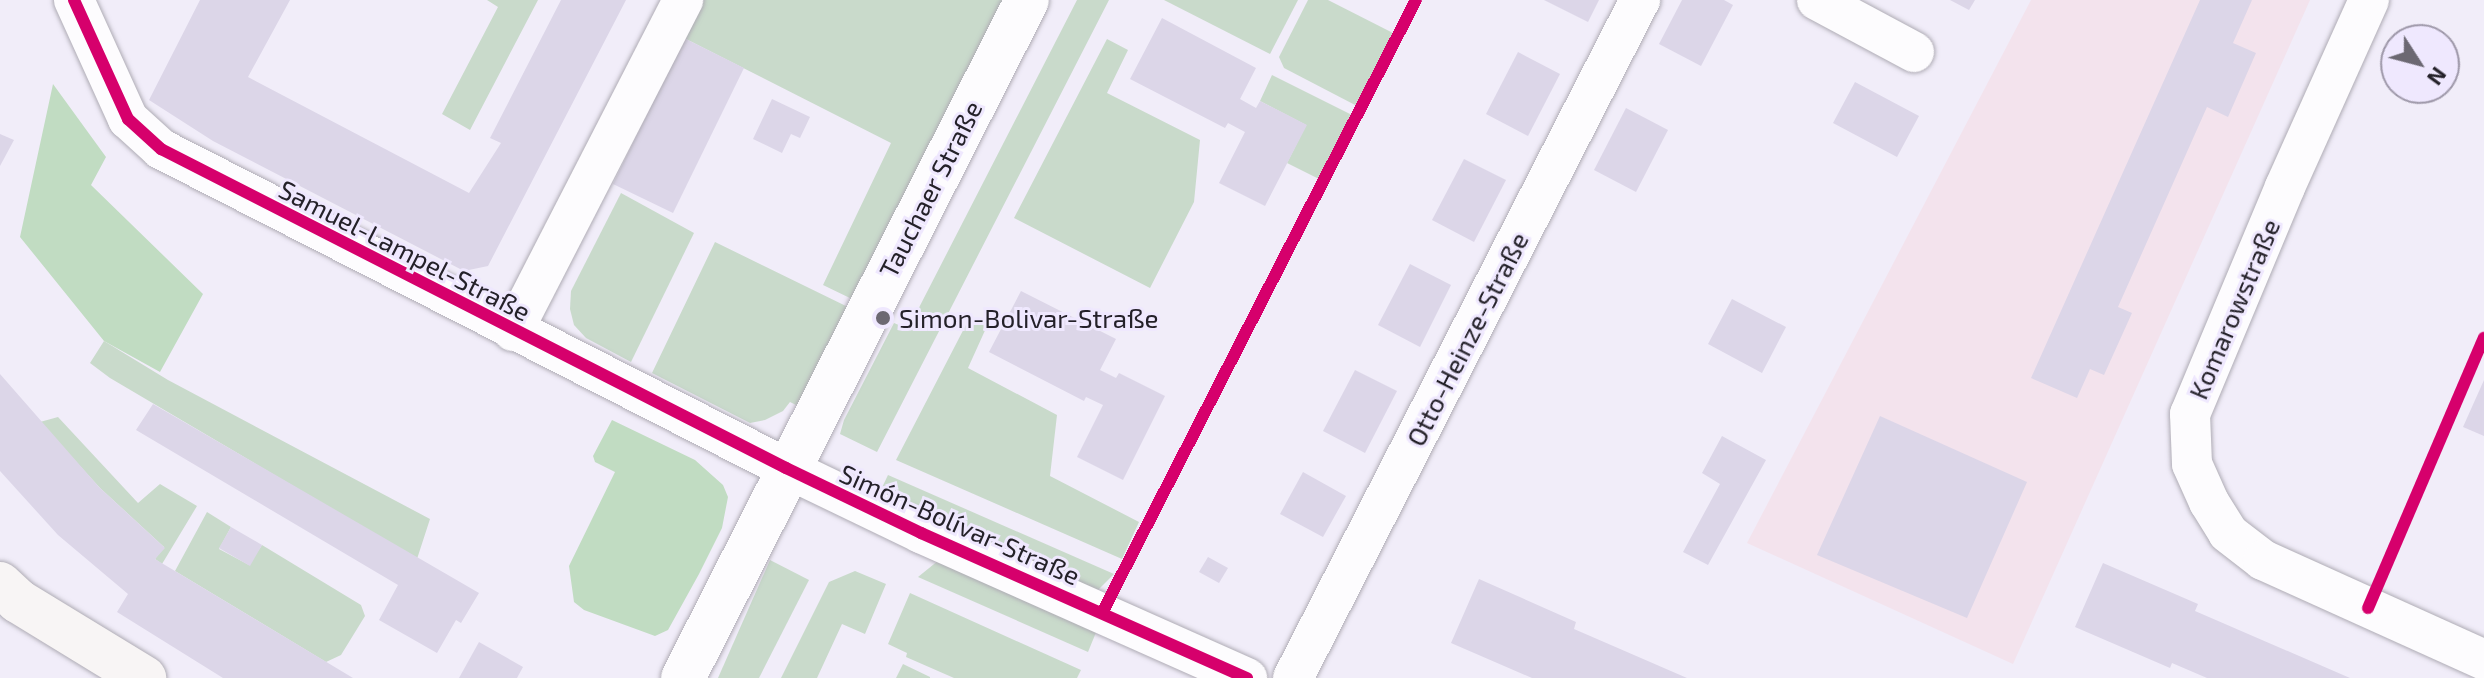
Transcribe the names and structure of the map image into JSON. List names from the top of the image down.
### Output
{
  "streets": {
    "street": [
      "Tauchaer Straße",
      "Samuel-Lampel-Straße",
      "Komarowstraße",
      "Otto-Heinze-Straße",
      "Simón-Bolívar-Straße"
    ]
  },
  "crossings": [
    ["Tauchaer Straße", "Samuel-Lampel-Straße"],
    ["Tauchaer Straße", "Simón-Bolívar-Straße"],
    ["Samuel-Lampel-Straße", "Simón-Bolívar-Straße"]
  ],
  "places": ["Simon-Bolivar-Straße"],
  "north": "bottom right"
}
